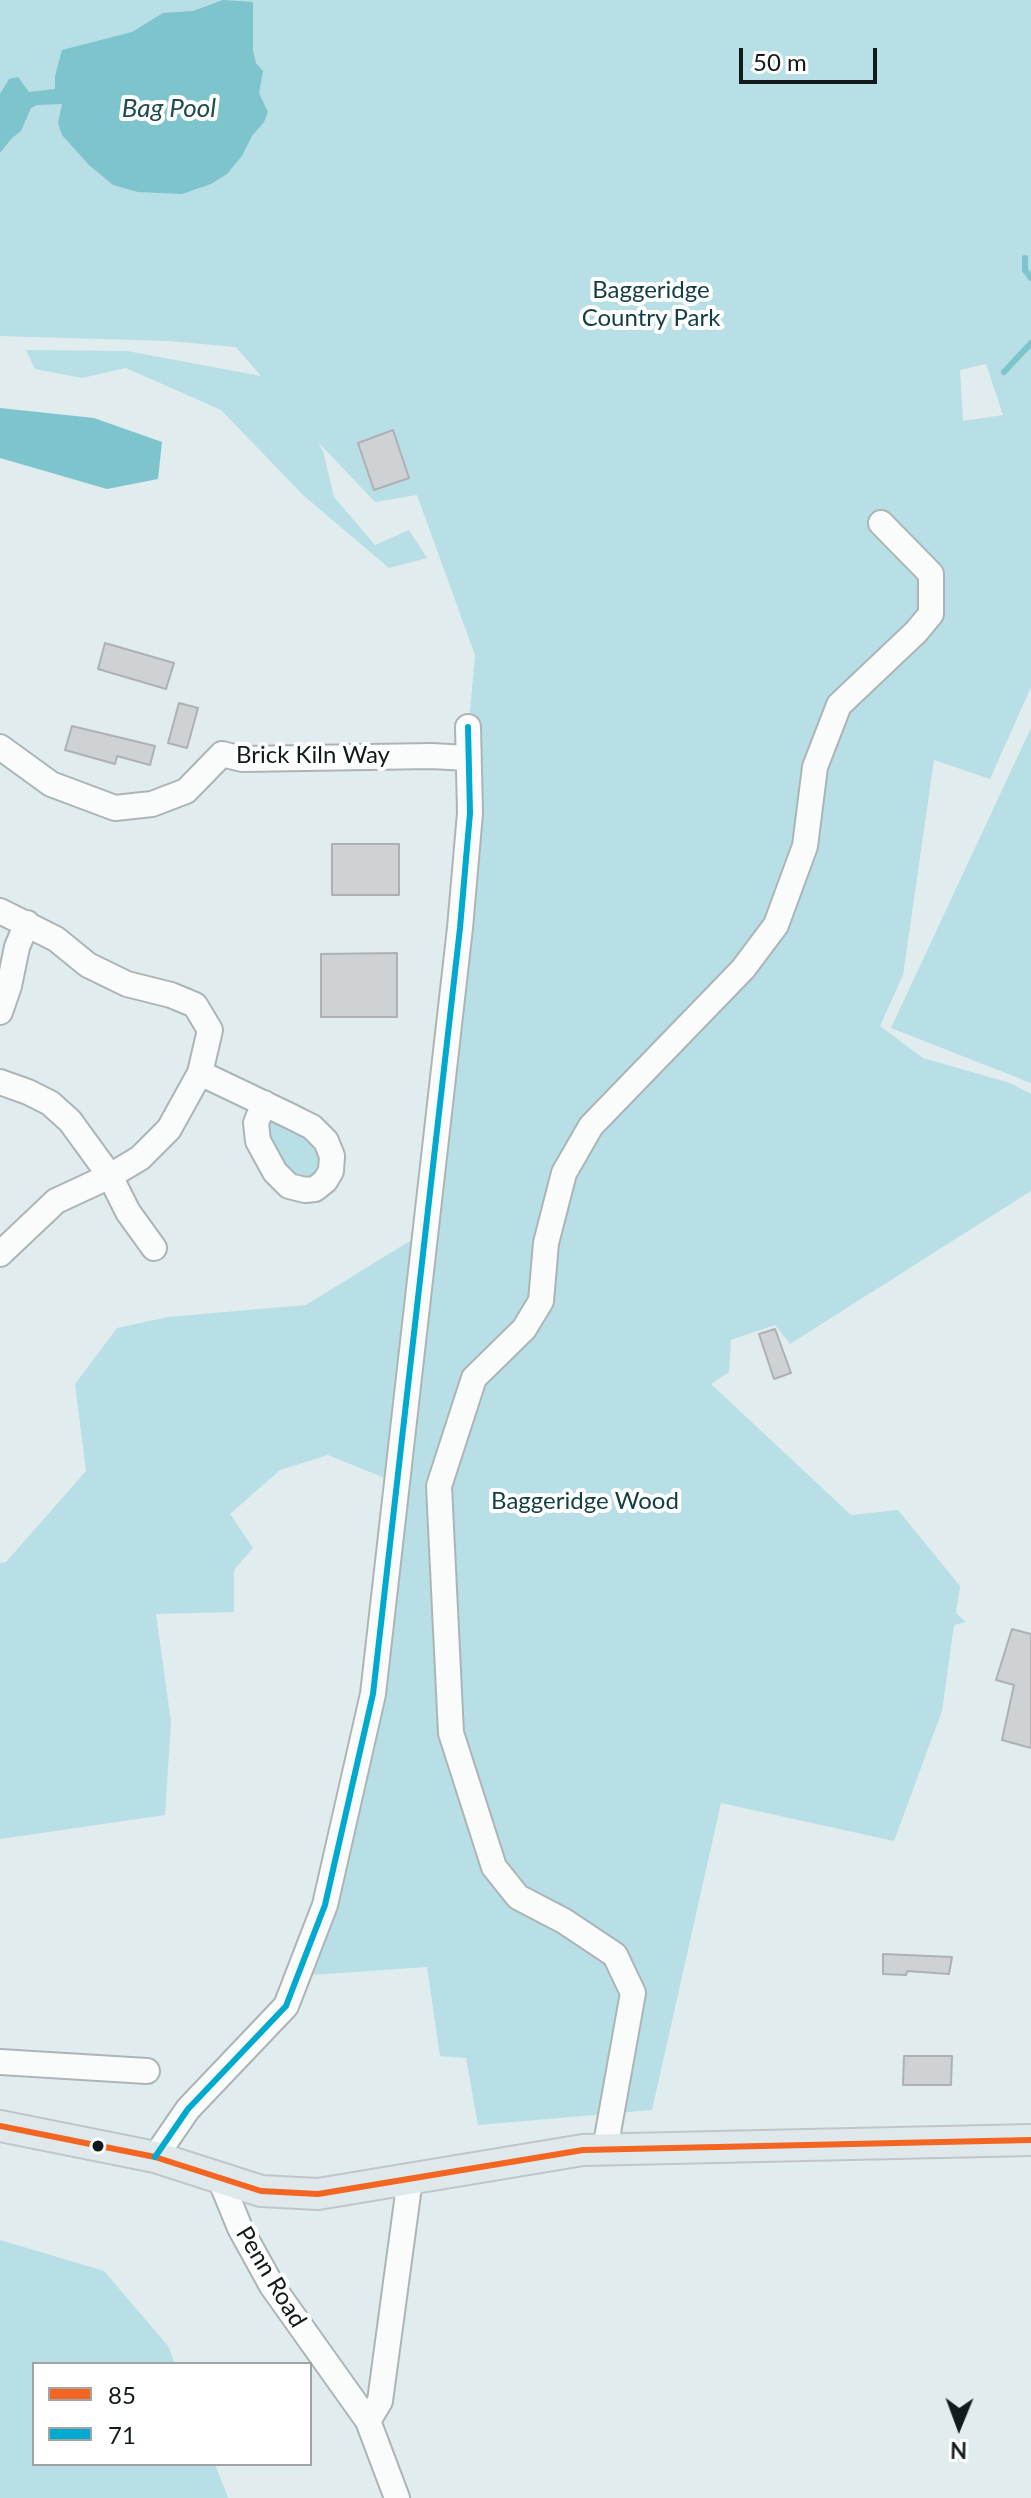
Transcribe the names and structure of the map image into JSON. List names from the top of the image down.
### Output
{
  "streets": {
    "street": ["Brick Kiln Way", "Penn Road"]
  },
  "water": ["Bag Pool"],
  "parks": ["Baggeridge Country Park", "Baggeridge Wood"],
  "lines": ["transit line 71", "transit line 85"],
  "legend": ["85", "71"],
  "scale_bar": "50 m",
  "north": "bottom"
}
